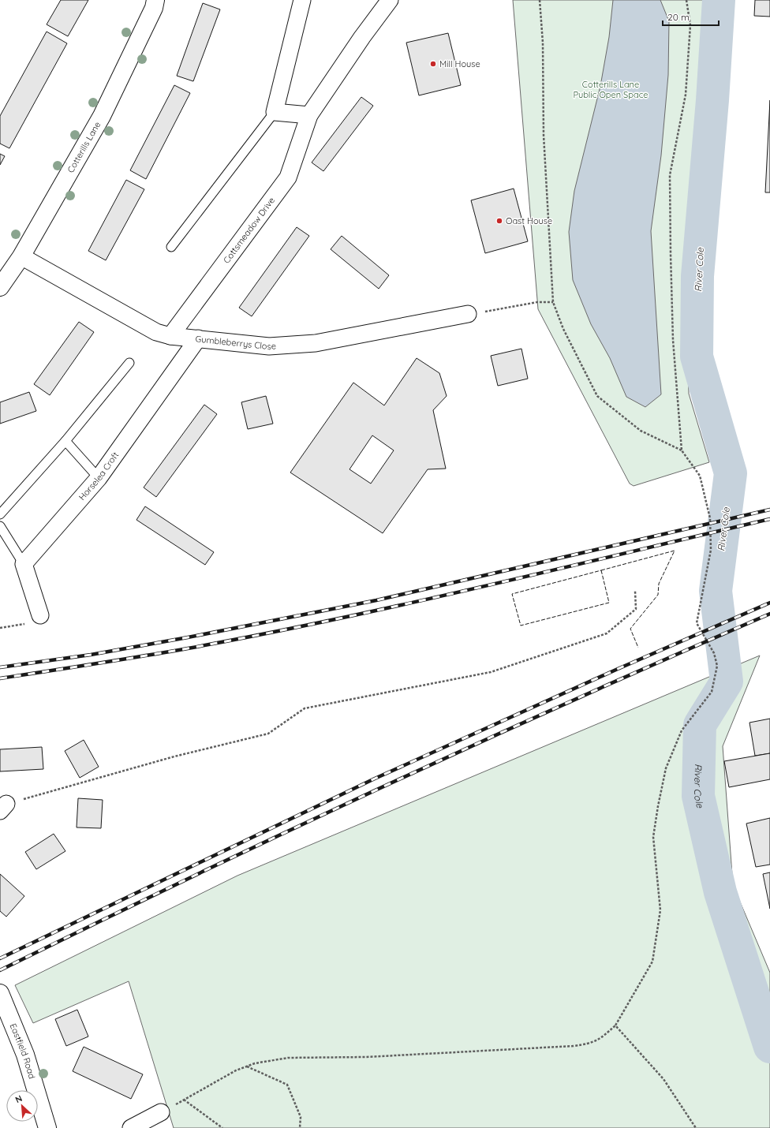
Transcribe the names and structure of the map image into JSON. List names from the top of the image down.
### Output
{
  "streets": {
    "street": [
      "Cotterills Lane",
      "Cottsmeadow Drive",
      "Gumbleberrys Close",
      "Horselea Croft",
      "Eastfield Road"
    ]
  },
  "crossings": [
    ["Cotterills Lane", "Gumbleberrys Close"],
    ["Cottsmeadow Drive", "Gumbleberrys Close"],
    ["Gumbleberrys Close", "Horselea Croft"]
  ],
  "water": ["River Cole"],
  "parks": ["Cotterills Lane Public Open Space"],
  "places": ["Mill House", "Oast House"],
  "scale_bar": "20 m",
  "north": "top left"
}
